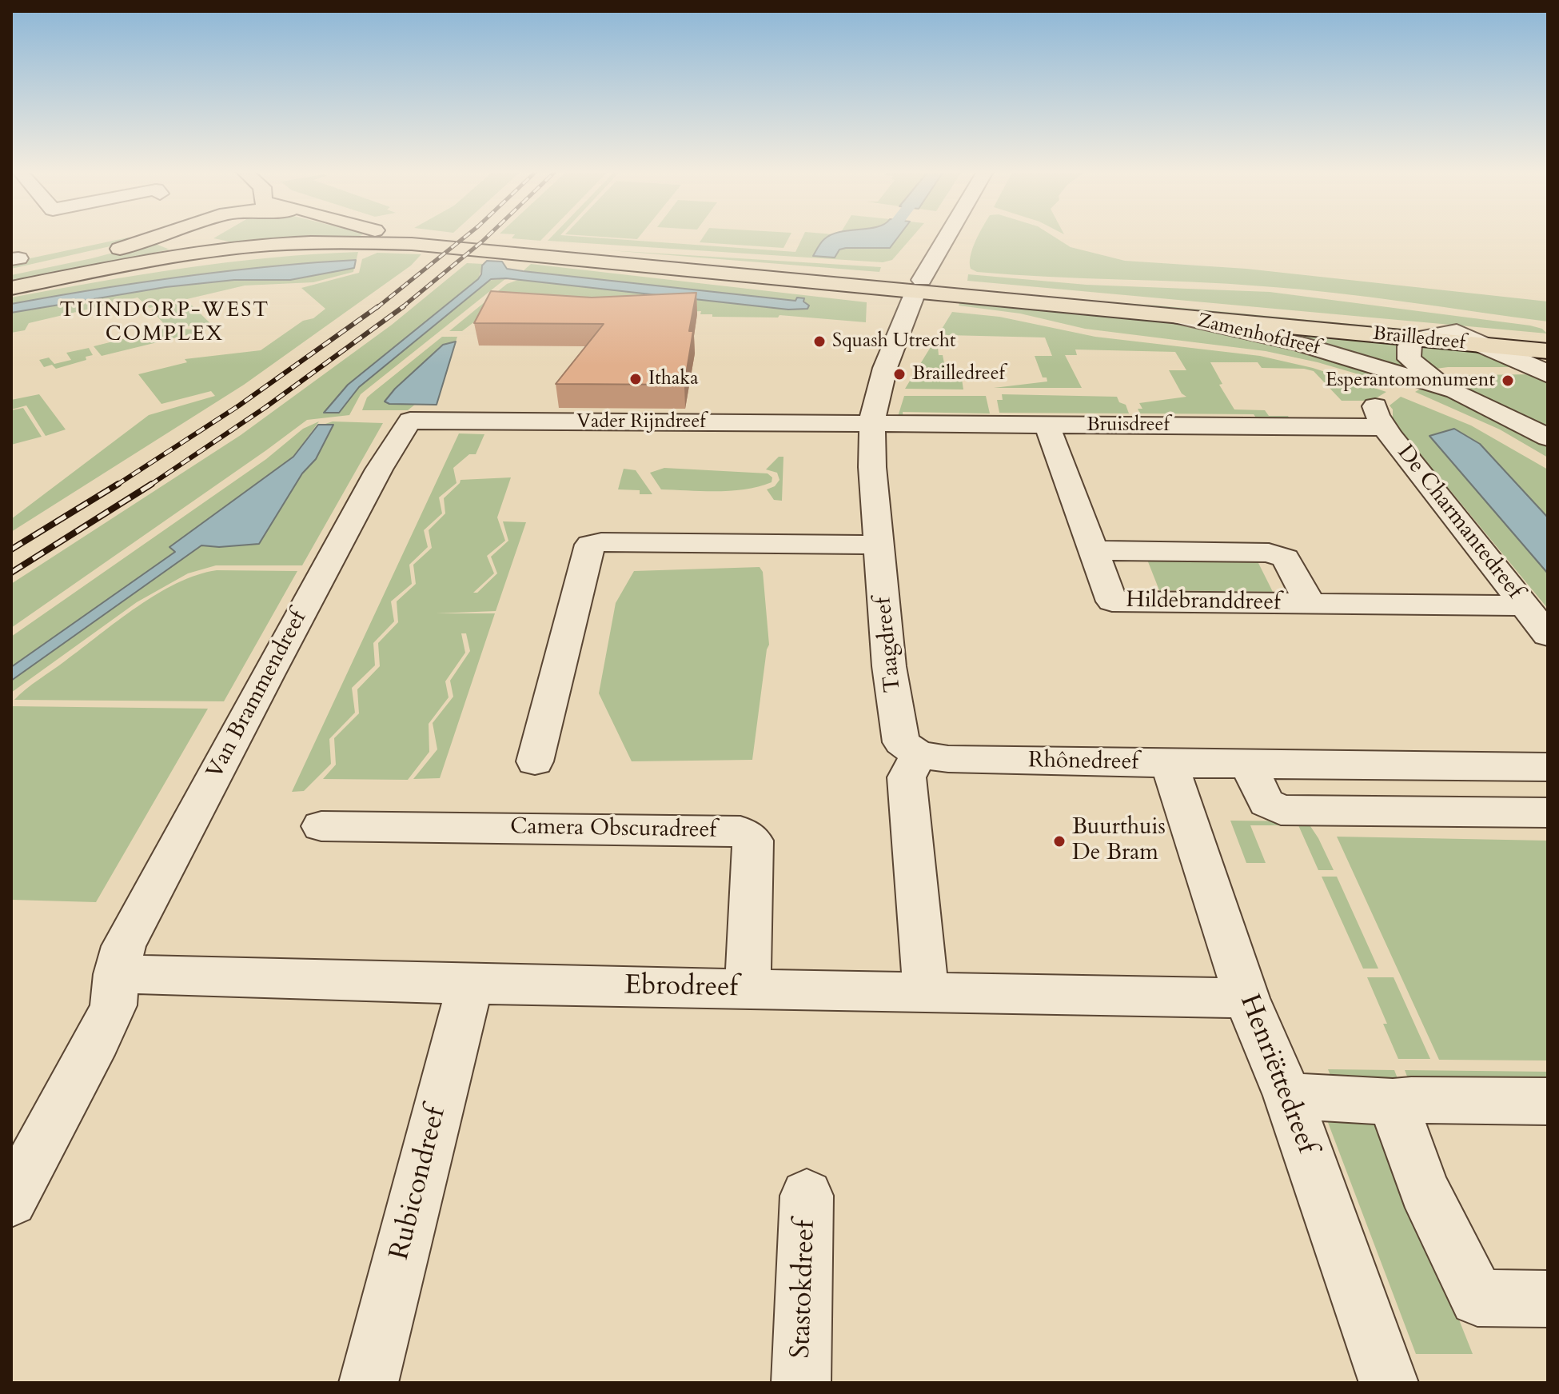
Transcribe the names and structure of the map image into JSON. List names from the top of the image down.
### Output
{
  "streets": {
    "main road": ["Brailledreef"],
    "street": [
      "Zamenhofdreef",
      "Vader Rijndreef",
      "Bruisdreef",
      "De Charmantedreef",
      "Hildebranddreef",
      "Taagdreef",
      "Van Brammendreef",
      "Rhônedreef",
      "Camera Obscuradreef",
      "Ebrodreef",
      "Henriëttedreef",
      "Rubicondreef",
      "Stastokdreef"
    ]
  },
  "crossings": [
    ["Zamenhofdreef", "Brailledreef"],
    ["Brailledreef", "Taagdreef"],
    ["Vader Rijndreef", "Bruisdreef"],
    ["Vader Rijndreef", "Taagdreef"],
    ["Vader Rijndreef", "Van Brammendreef"],
    ["Bruisdreef", "De Charmantedreef"],
    ["Bruisdreef", "Hildebranddreef"],
    ["Bruisdreef", "Taagdreef"],
    ["De Charmantedreef", "Hildebranddreef"],
    ["Taagdreef", "Rhônedreef"],
    ["Van Brammendreef", "Ebrodreef"],
    ["Rhônedreef", "Henriëttedreef"],
    ["Camera Obscuradreef", "Ebrodreef"],
    ["Ebrodreef", "Henriëttedreef"],
    ["Ebrodreef", "Rubicondreef"]
  ],
  "districts": ["TUINDORP-WEST COMPLEX"],
  "places": [
    "Squash Utrecht",
    "Brailledreef",
    "Ithaka",
    "Esperantomonument",
    "Buurthuis De Bram"
  ]
}
